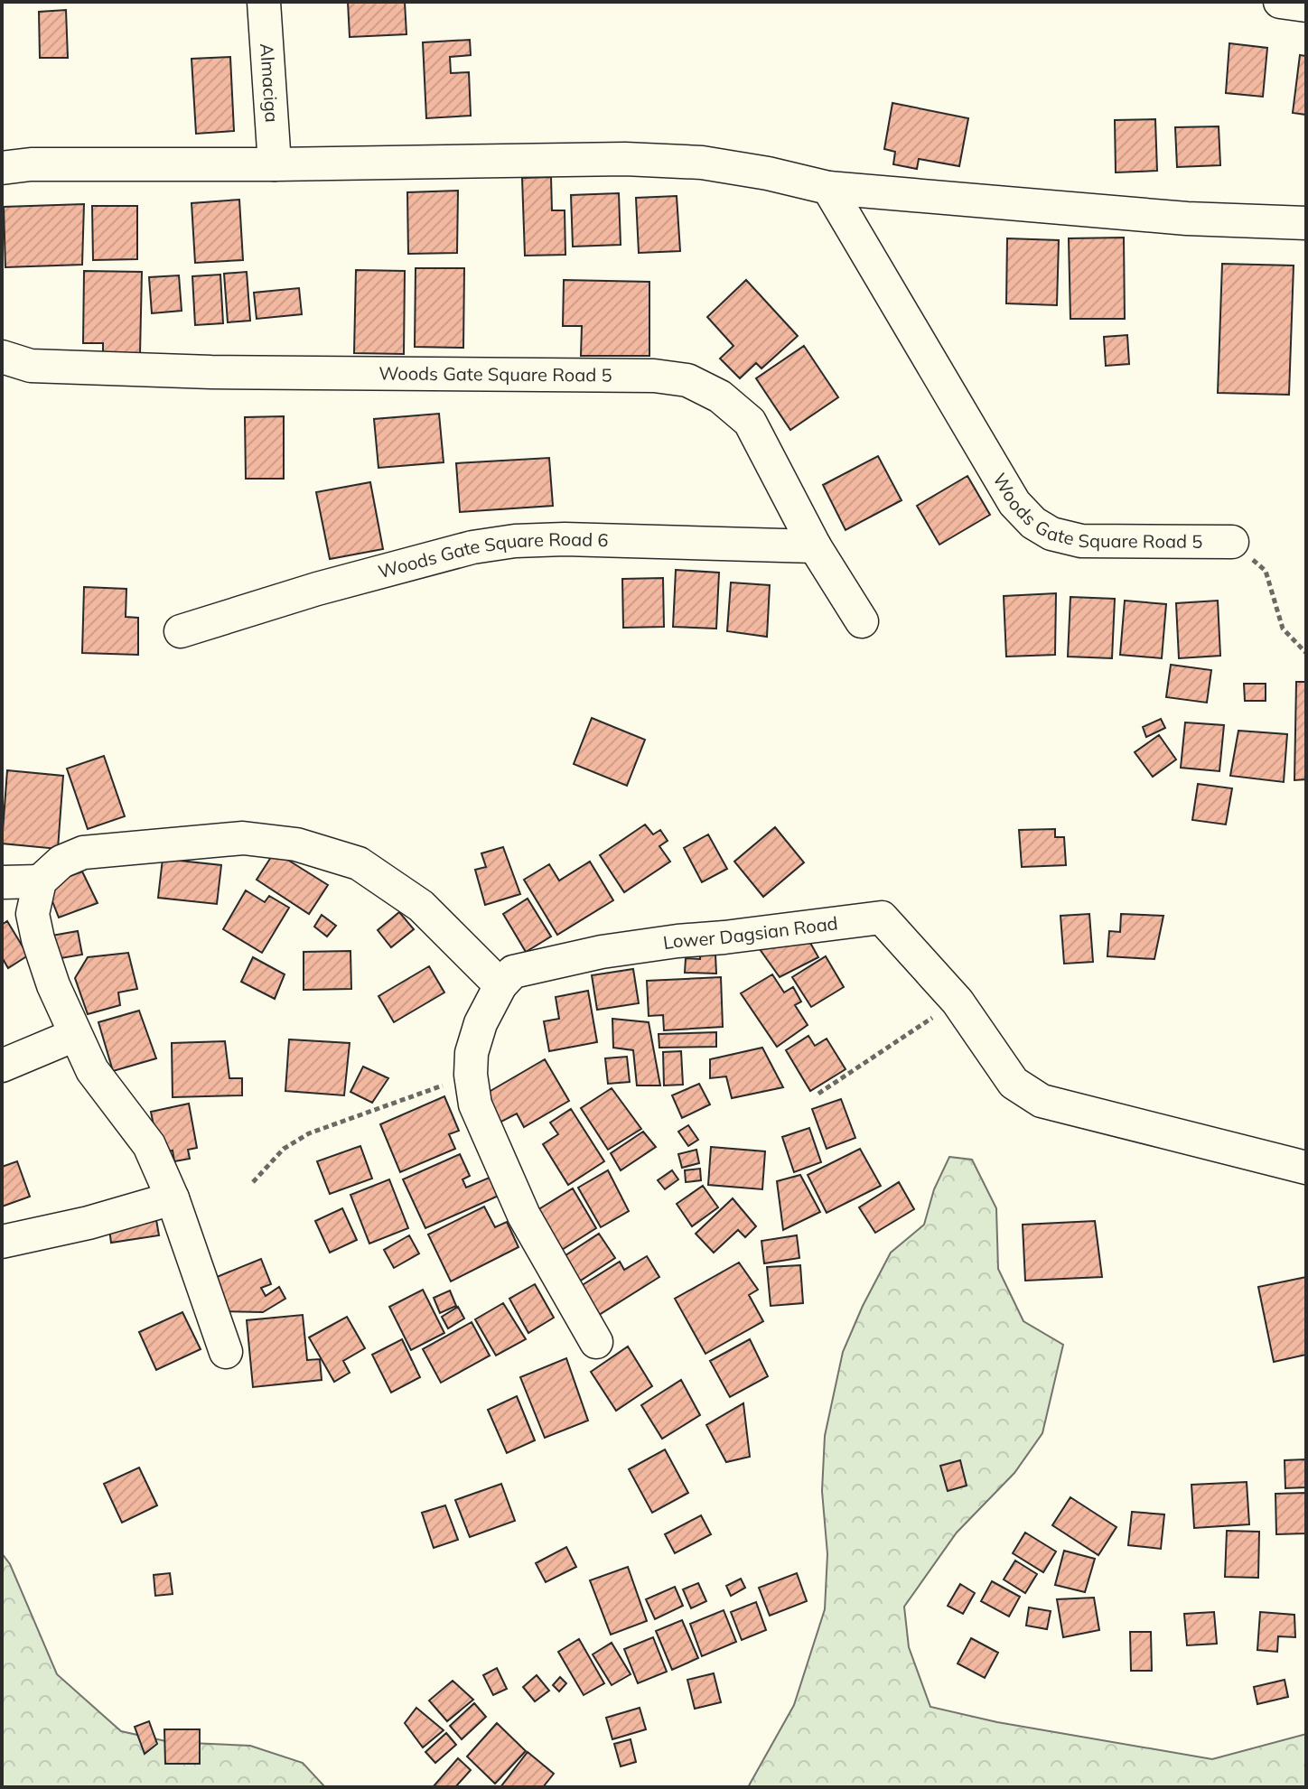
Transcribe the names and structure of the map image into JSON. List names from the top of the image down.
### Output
{
  "streets": {
    "street": [
      "Almaciga",
      "Woods Gate Square Road 5",
      "Woods Gate Square Road 6",
      "Lower Dagsian Road"
    ]
  },
  "crossings": [
    ["Woods Gate Square Road 5", "Woods Gate Square Road 6"]
  ]
}
